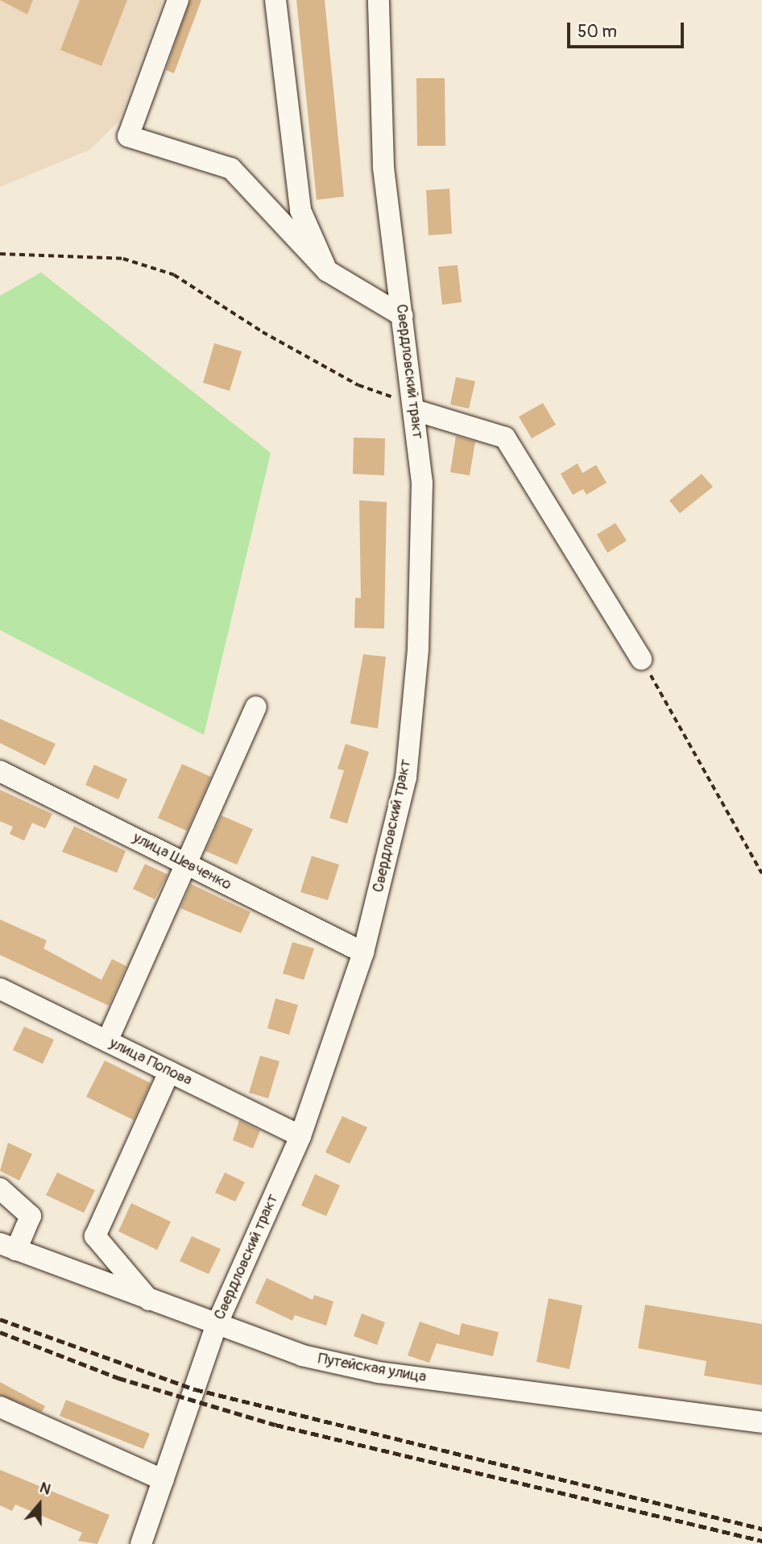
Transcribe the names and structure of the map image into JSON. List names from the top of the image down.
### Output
{
  "streets": {
    "street": [
      "Свердловский тракт",
      "улица Шевченко",
      "улица Попова",
      "Путейская улица"
    ]
  },
  "crossings": [
    ["Свердловский тракт", "улица Шевченко"],
    ["Свердловский тракт", "улица Попова"],
    ["Свердловский тракт", "Путейская улица"]
  ],
  "scale_bar": "50 m",
  "north": "top"
}
